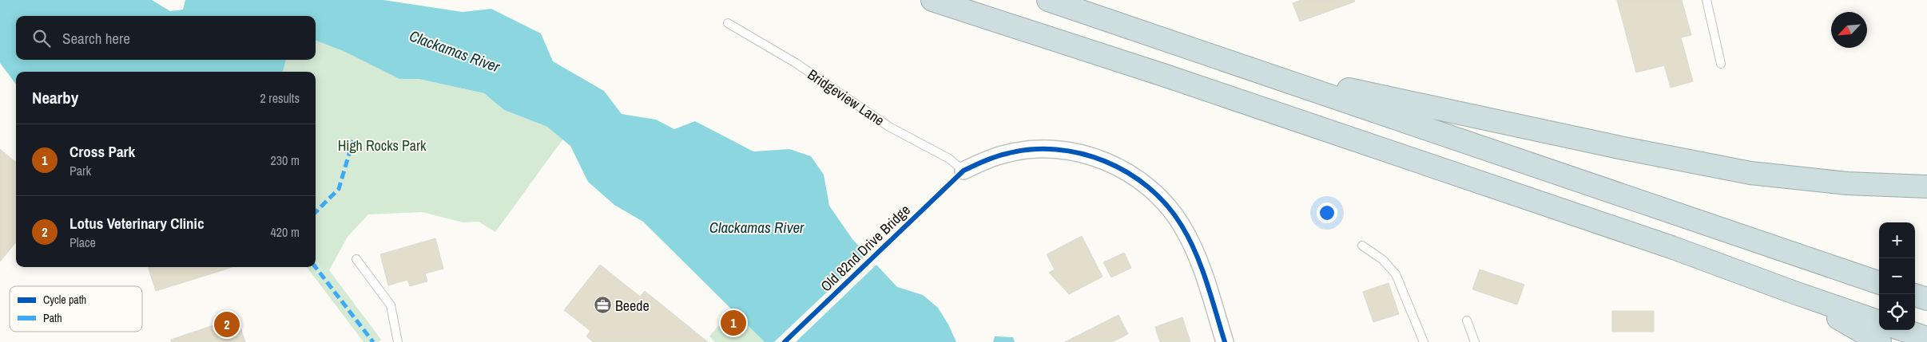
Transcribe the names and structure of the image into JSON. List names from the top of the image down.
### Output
{
  "streets": {
    "lane": ["Bridgeview Lane"],
    "cycle path": ["Old 82nd Drive Bridge"]
  },
  "water": ["Clackamas River"],
  "parks": ["High Rocks Park"],
  "places": {
    "office": ["Beede"]
  },
  "legend": ["Cycle path", "Path"],
  "north": "bottom left",
  "page": {
    "search": "Search here",
    "heading": ["Nearby", "2 results"],
    "list": [
      {
        "mark": "1",
        "name": "Cross Park",
        "note": "Park",
        "value": "230 m"
      },
      {
        "mark": "2",
        "name": "Lotus Veterinary Clinic",
        "note": "Place",
        "value": "420 m"
      }
    ],
    "map_buttons": ["+", "−"],
    "pins": ["1", "2"]
  }
}
